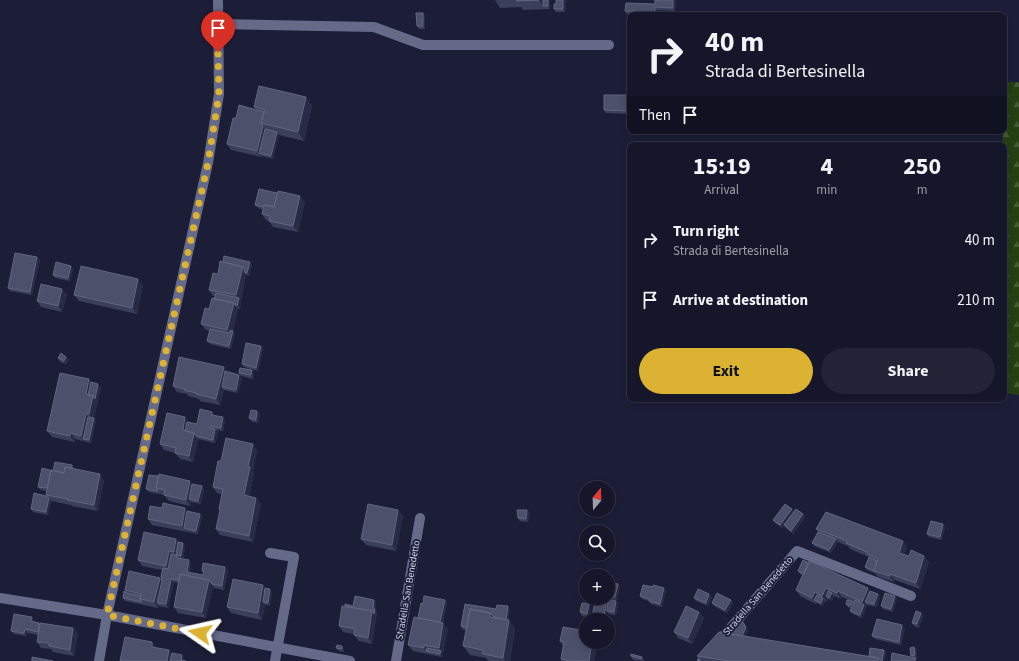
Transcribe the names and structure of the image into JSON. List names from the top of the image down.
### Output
{
  "streets": {
    "street": ["Stradella San Benedetto"]
  },
  "north": "top",
  "page": {
    "turn": ["40 m", "Strada di Bertesinella"],
    "then": "Then",
    "eta": [
      "15:19",
      "Arrival",
      "4",
      "min",
      "250",
      "m"
    ],
    "list": [
      {
        "name": "Turn right",
        "note": "Strada di Bertesinella",
        "value": "40 m"
      },
      {
        "name": "Arrive at destination",
        "value": "210 m"
      }
    ],
    "buttons": ["Exit", "Share"],
    "map_buttons": ["+", "−"]
  }
}
